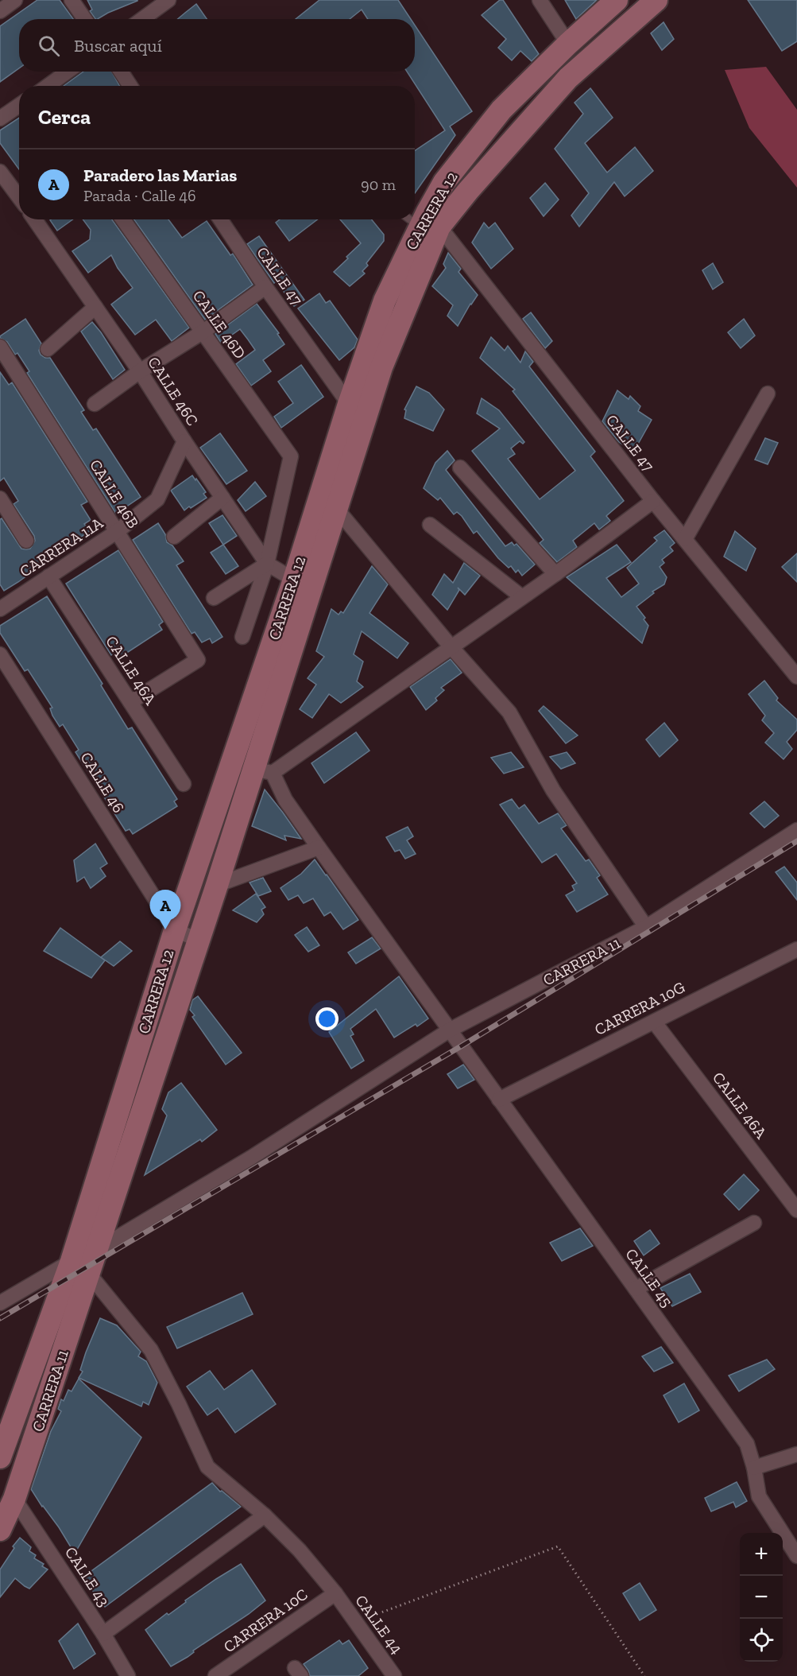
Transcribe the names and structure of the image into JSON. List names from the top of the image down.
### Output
{
  "streets": {
    "main road": ["CARRERA 12", "CARRERA 11"],
    "street": [
      "CALLE 47",
      "CALLE 46D",
      "CALLE 46C",
      "CALLE 46B",
      "CARRERA 11A",
      "CALLE 46A",
      "CALLE 46",
      "CARRERA 10G",
      "CALLE 45",
      "CALLE 43",
      "CARRERA 10C",
      "CALLE 44"
    ]
  },
  "crossings": [
    ["CARRERA 12", "CALLE 47"],
    ["CARRERA 12", "CALLE 46C"],
    ["CARRERA 12", "CALLE 46"],
    ["CARRERA 12", "CARRERA 11"],
    ["CARRERA 12", "CALLE 45"],
    ["CARRERA 12", "CALLE 44"],
    ["CALLE 46D", "CALLE 46C"],
    ["CALLE 46C", "CARRERA 11A"],
    ["CALLE 46B", "CARRERA 11A"],
    ["CALLE 46B", "CALLE 46A"],
    ["CARRERA 11A", "CALLE 46A"],
    ["CALLE 46A", "CARRERA 10G"],
    ["CARRERA 11", "CALLE 45"],
    ["CARRERA 11", "CALLE 43"],
    ["CARRERA 11", "CALLE 44"],
    ["CARRERA 10G", "CALLE 45"],
    ["CARRERA 10C", "CALLE 44"]
  ],
  "page": {
    "search": "Buscar aquí",
    "heading": "Cerca",
    "list": [
      {
        "mark": "A",
        "name": "Paradero las Marias",
        "note": "Parada · Calle 46",
        "value": "90 m"
      }
    ],
    "pins": "A",
    "map_buttons": ["+", "−"]
  }
}
